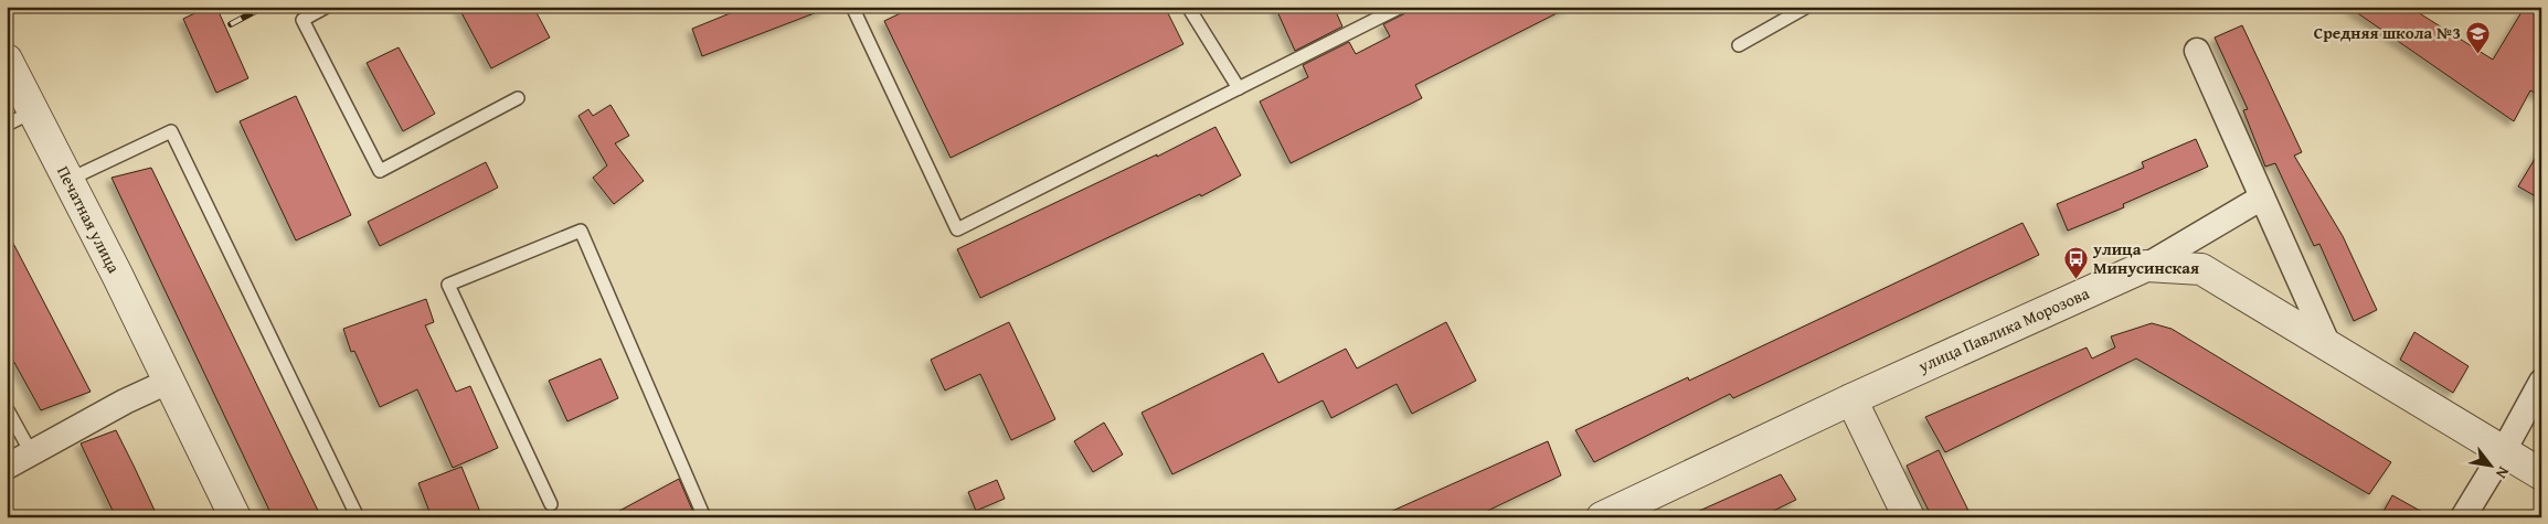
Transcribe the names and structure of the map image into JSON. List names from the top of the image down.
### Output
{
  "streets": {
    "street": ["Печатная улица", "улица Павлика Морозова"]
  },
  "places": {
    "school or university": ["Средняя школа №3"],
    "bus stop": ["улица Минусинская"]
  },
  "north": "bottom right"
}
